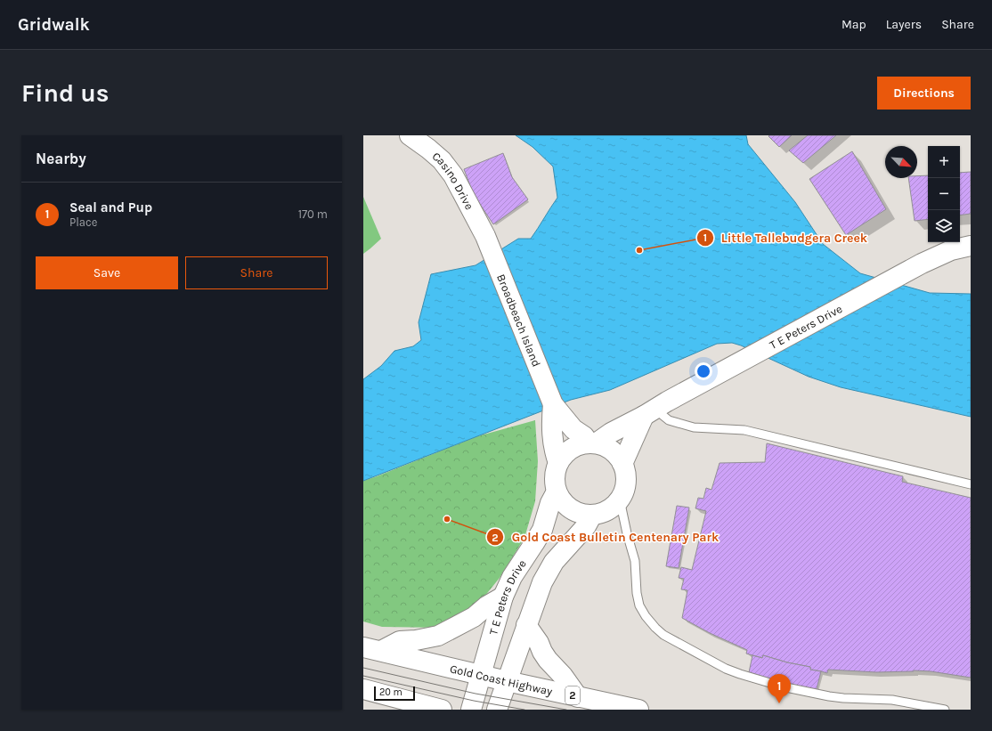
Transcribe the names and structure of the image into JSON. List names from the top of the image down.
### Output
{
  "streets": {
    "main road": [
      "Casino Drive",
      "Broadbeach Island",
      "T E Peters Drive",
      "Gold Coast Highway",
      "2"
    ]
  },
  "crossings": [
    ["Casino Drive", "Broadbeach Island"],
    ["Broadbeach Island", "T E Peters Drive"],
    ["T E Peters Drive", "Gold Coast Highway"]
  ],
  "places": ["Little Tallebudgera Creek", "Gold Coast Bulletin Centenary Park"],
  "scale_bar": "20 m",
  "north": "bottom right",
  "page": {
    "header": "Gridwalk",
    "nav": ["Map", "Layers", "Share"],
    "buttons": [
      "Directions",
      ["Save", "Share"]
    ],
    "title": "Find us",
    "heading": "Nearby",
    "map_buttons": ["+", "−"],
    "list": [
      {
        "mark": "1",
        "name": "Seal and Pup",
        "note": "Place",
        "value": "170 m"
      }
    ],
    "pins": "1",
    "scale": "20 m"
  }
}
